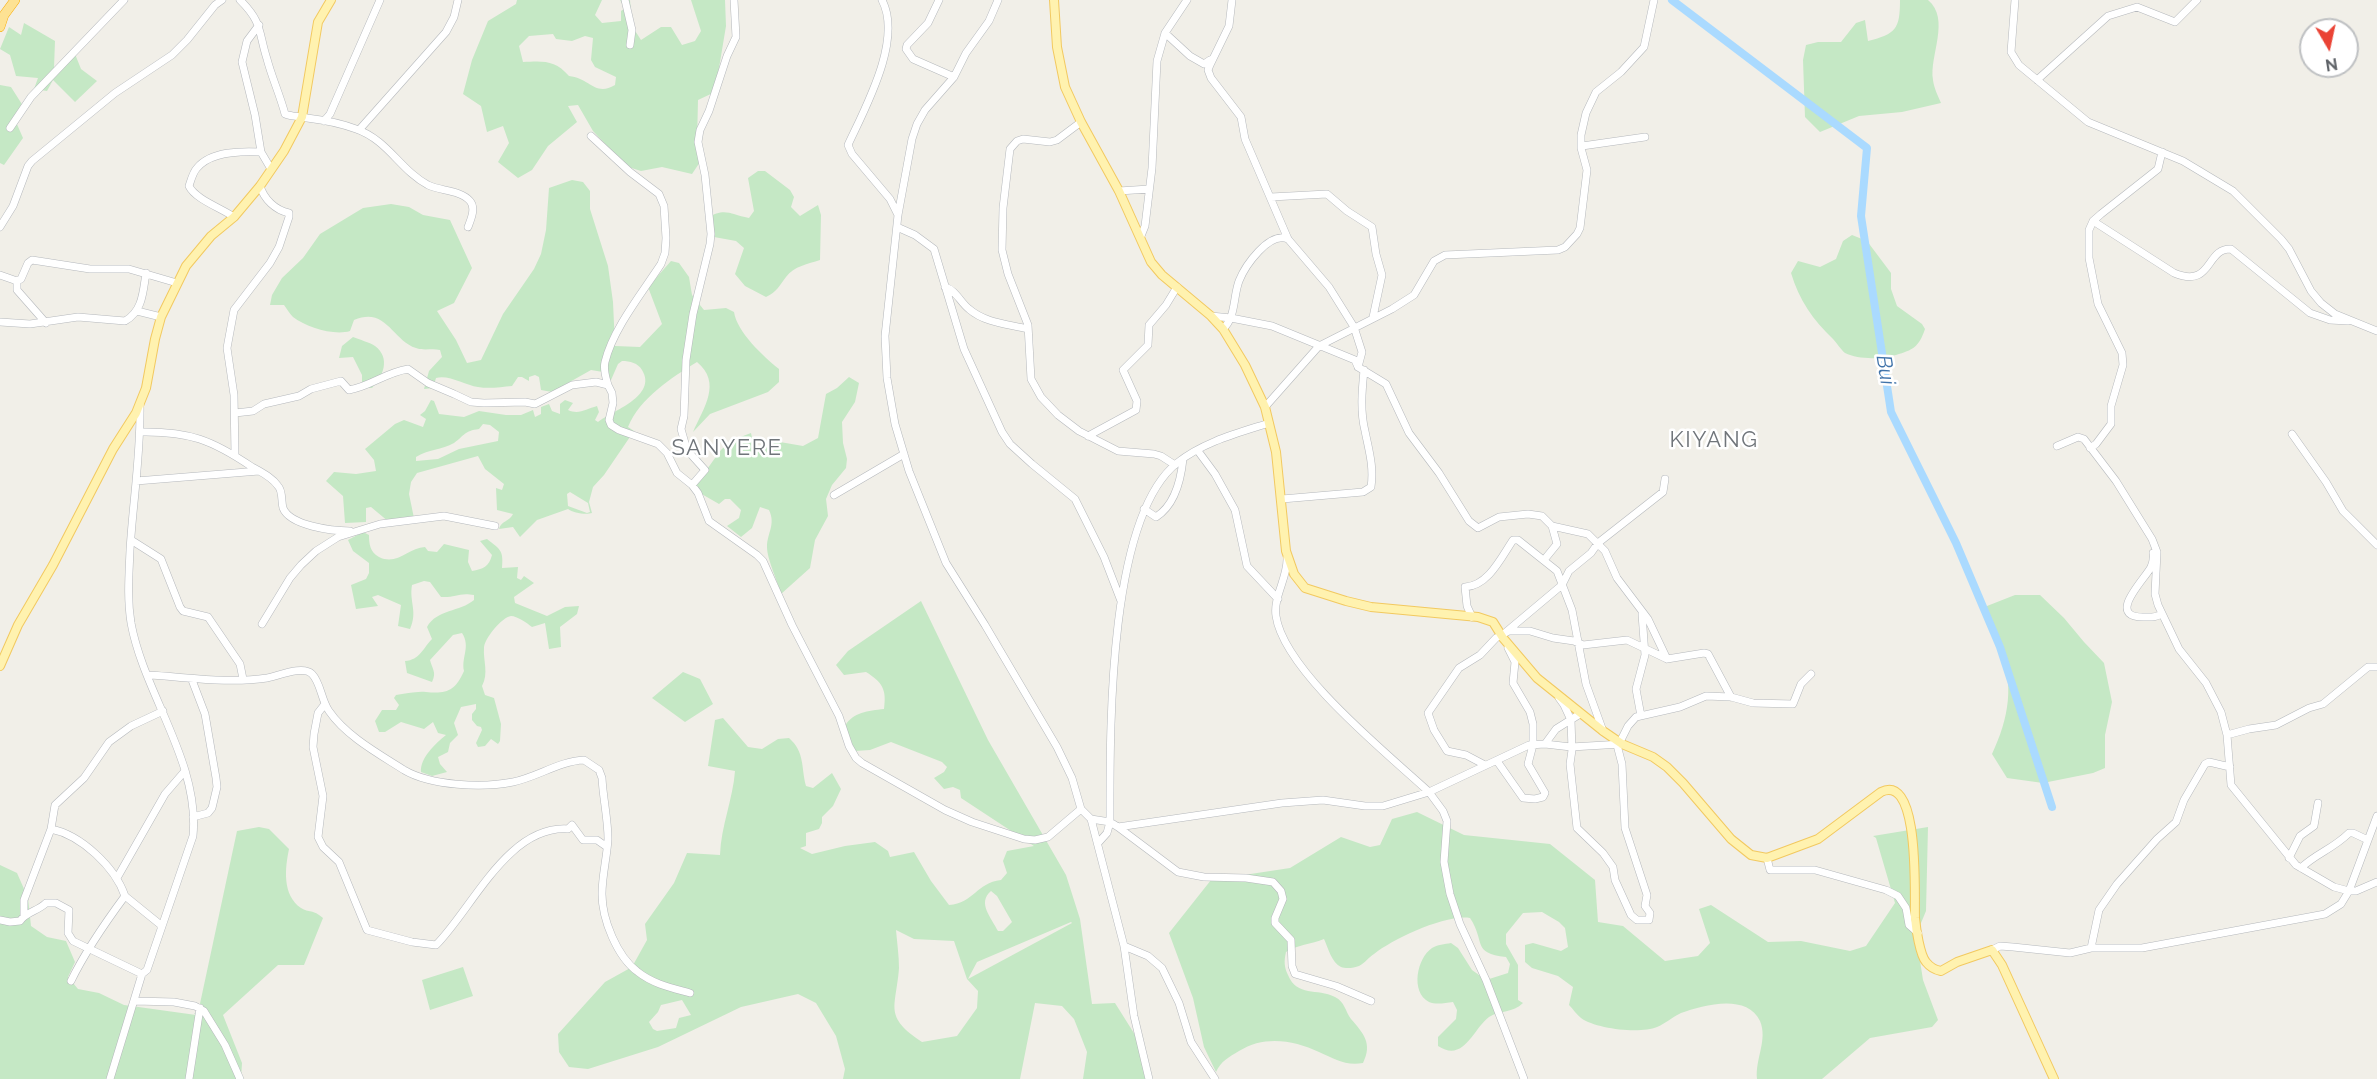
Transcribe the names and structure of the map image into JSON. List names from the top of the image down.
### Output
{
  "districts": ["KIYANG", "SANYERE"],
  "water": ["Bui"],
  "north": "bottom"
}
